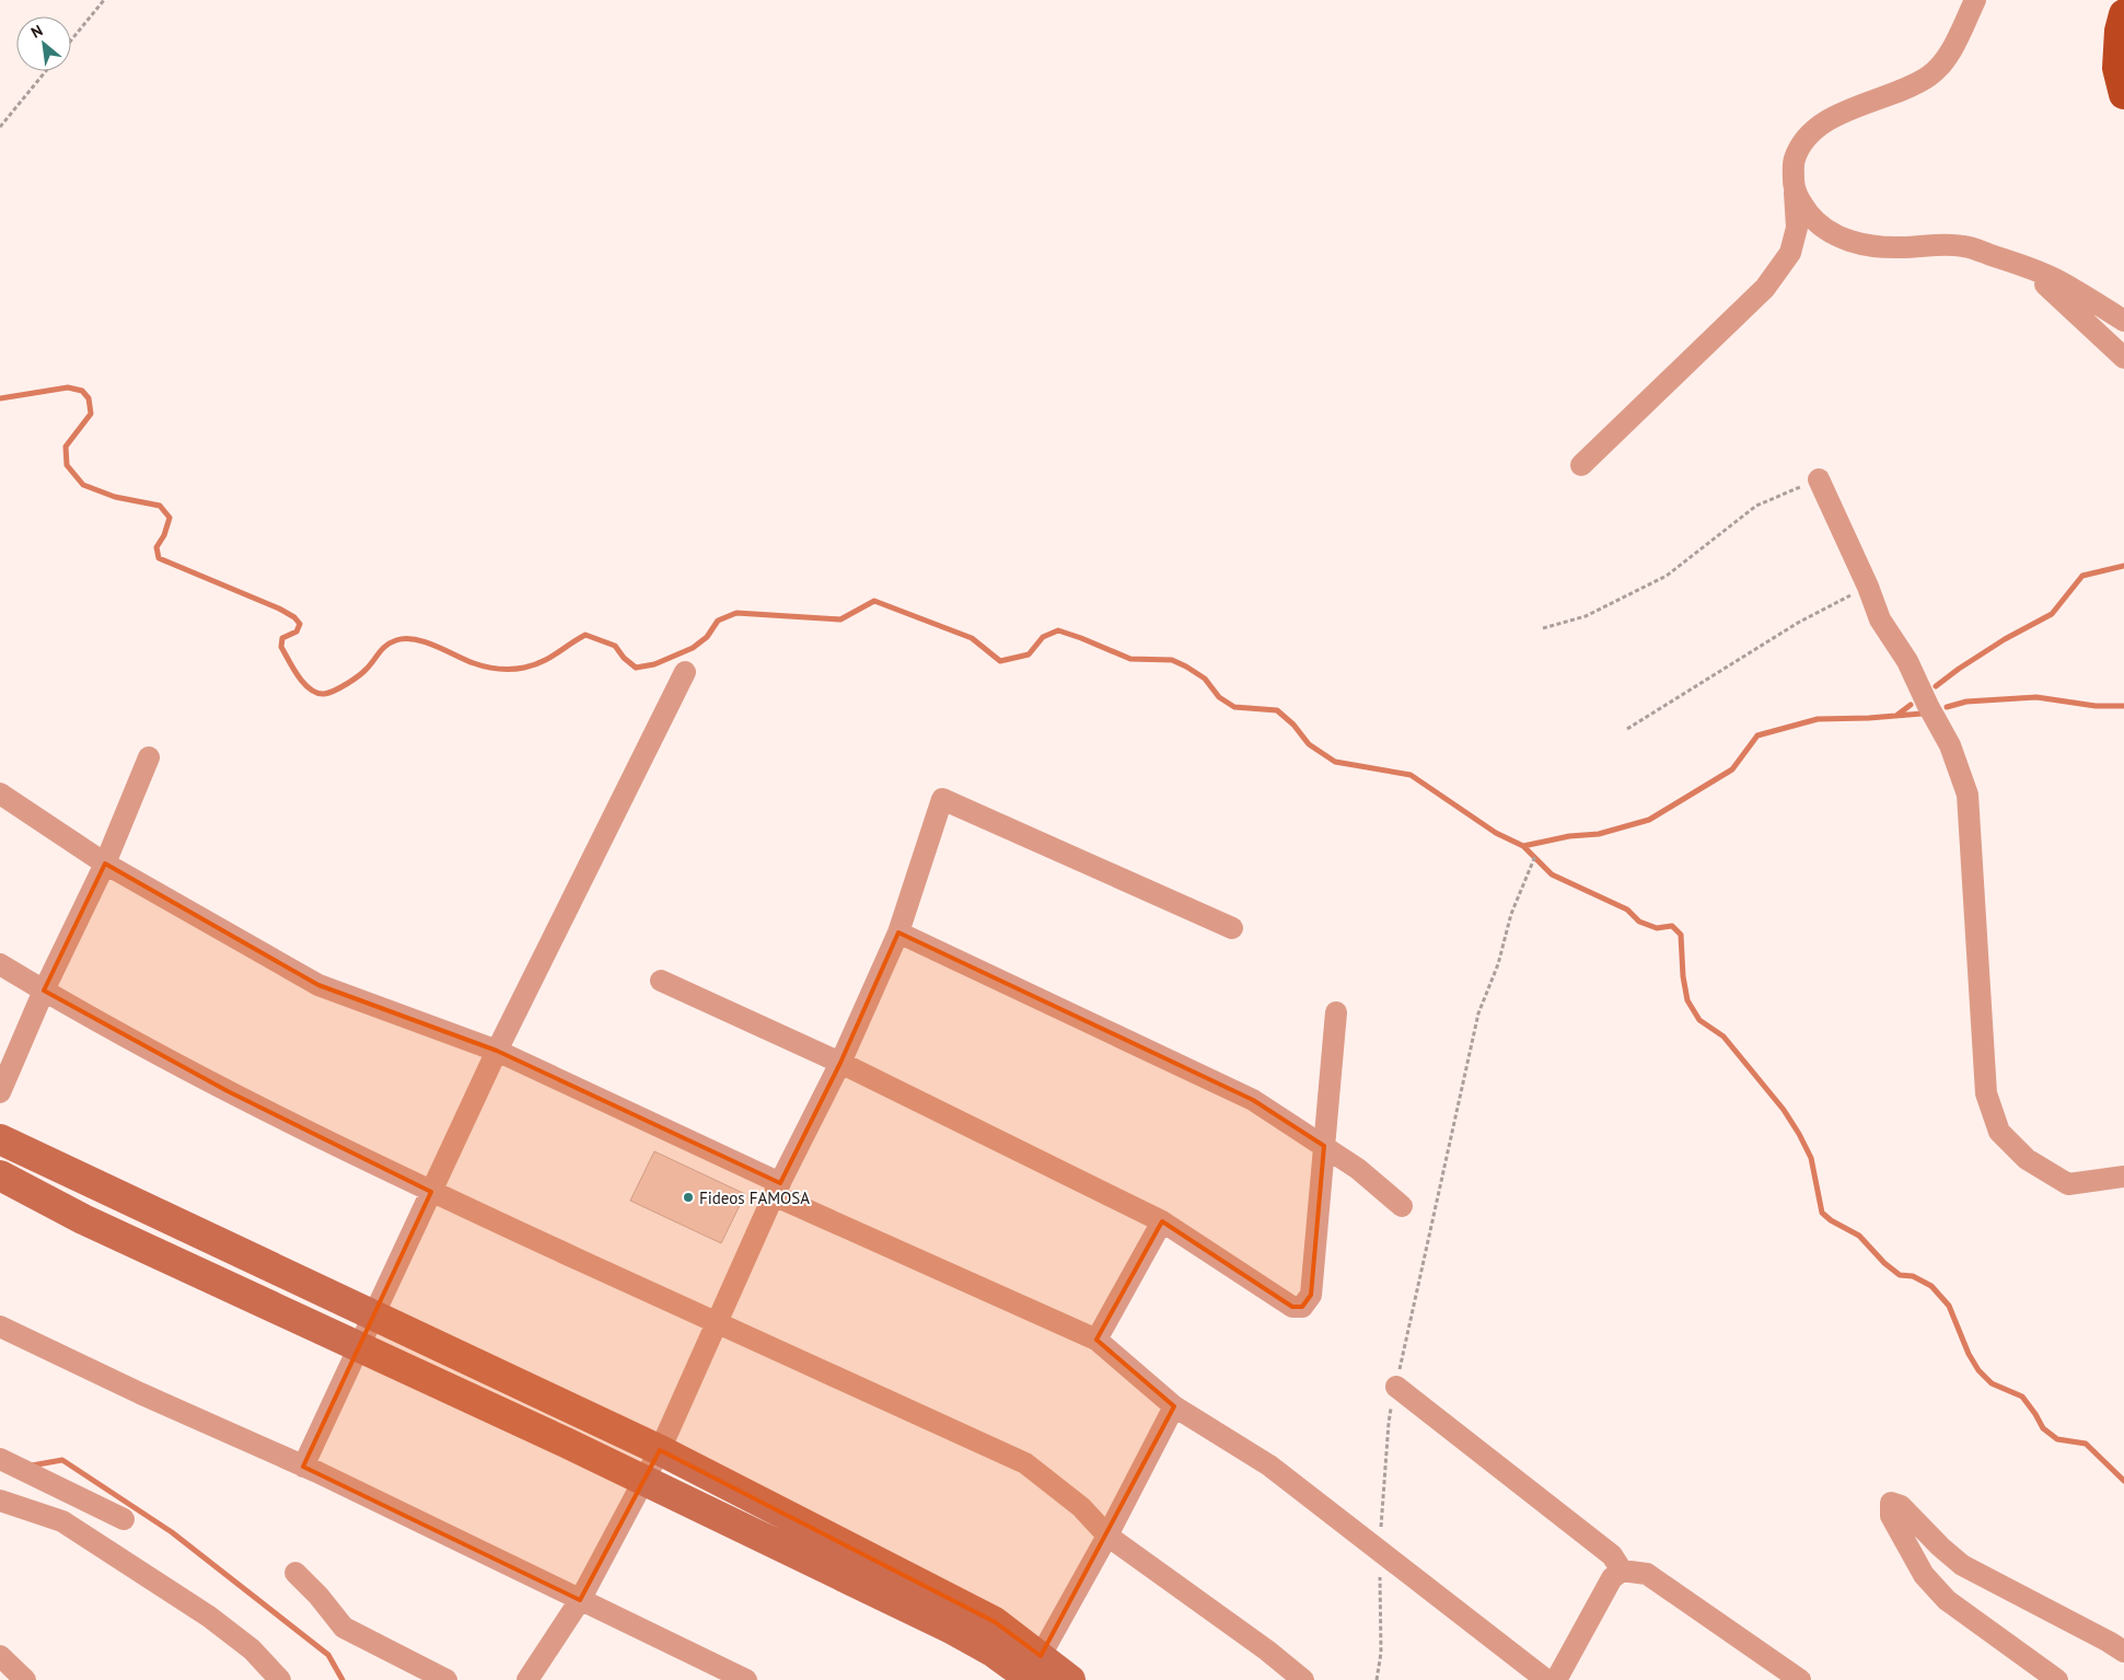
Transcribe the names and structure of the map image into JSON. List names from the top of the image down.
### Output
{
  "places": ["Fideos FAMOSA"],
  "north": "top left"
}
